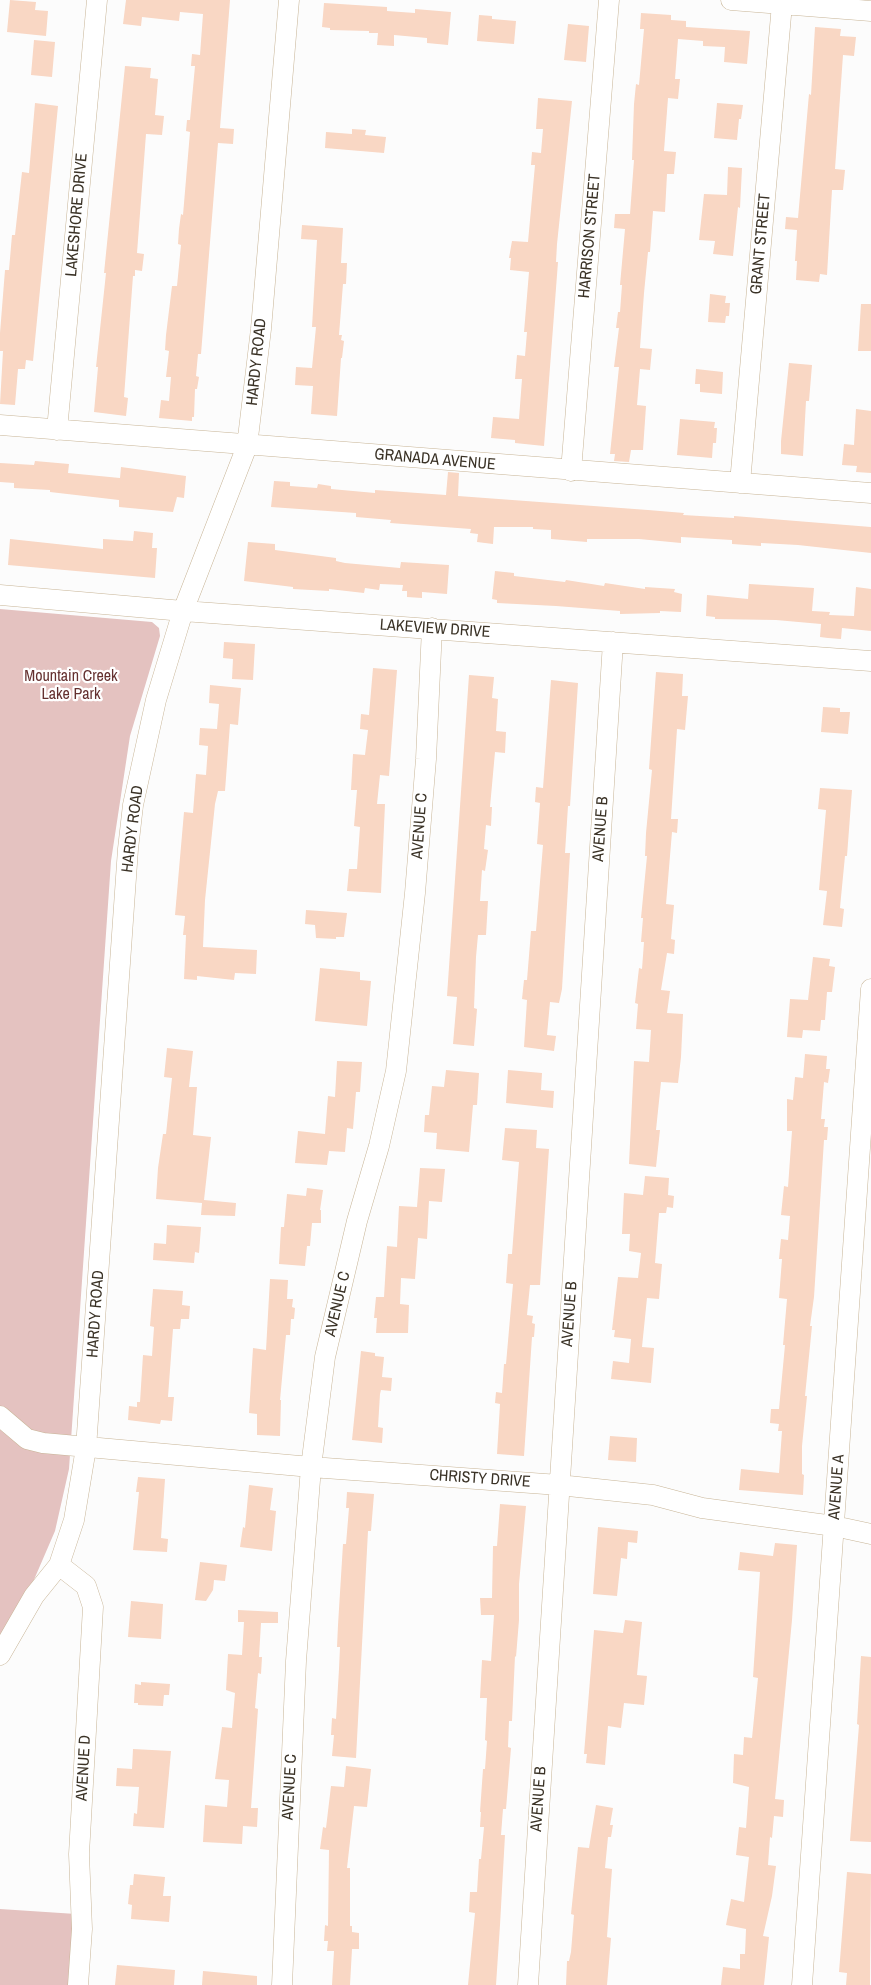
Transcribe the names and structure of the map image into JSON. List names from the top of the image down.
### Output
{
  "streets": {
    "street": [
      "LAKESHORE DRIVE",
      "HARRISON STREET",
      "GRANT STREET",
      "HARDY ROAD",
      "GRANADA AVENUE",
      "LAKEVIEW DRIVE",
      "AVENUE C",
      "AVENUE B",
      "CHRISTY DRIVE",
      "AVENUE A",
      "AVENUE D"
    ]
  },
  "crossings": [
    ["LAKESHORE DRIVE", "GRANADA AVENUE"],
    ["HARRISON STREET", "GRANADA AVENUE"],
    ["GRANT STREET", "GRANADA AVENUE"],
    ["HARDY ROAD", "GRANADA AVENUE"],
    ["HARDY ROAD", "LAKEVIEW DRIVE"],
    ["HARDY ROAD", "CHRISTY DRIVE"],
    ["HARDY ROAD", "AVENUE D"],
    ["LAKEVIEW DRIVE", "AVENUE C"],
    ["LAKEVIEW DRIVE", "AVENUE B"],
    ["AVENUE C", "CHRISTY DRIVE"],
    ["AVENUE B", "CHRISTY DRIVE"],
    ["CHRISTY DRIVE", "AVENUE A"]
  ],
  "parks": ["Mountain Creek Lake Park"]
}
